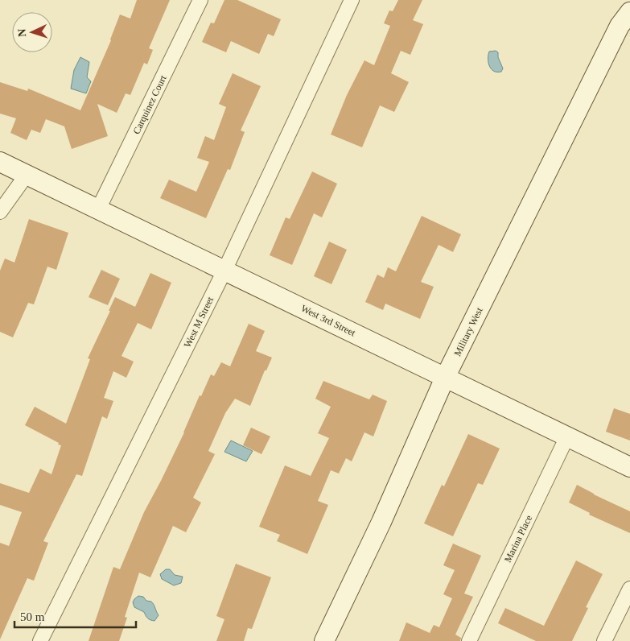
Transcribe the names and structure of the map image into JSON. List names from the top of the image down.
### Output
{
  "streets": {
    "main road": ["West 3rd Street", "Military West"],
    "street": ["Carquinez Court", "West M Street", "Marina Place"]
  },
  "crossings": [
    ["Carquinez Court", "West 3rd Street"],
    ["West 3rd Street", "West M Street"],
    ["West 3rd Street", "Military West"],
    ["West 3rd Street", "Marina Place"]
  ],
  "scale_bar": "50 m",
  "north": "left"
}
